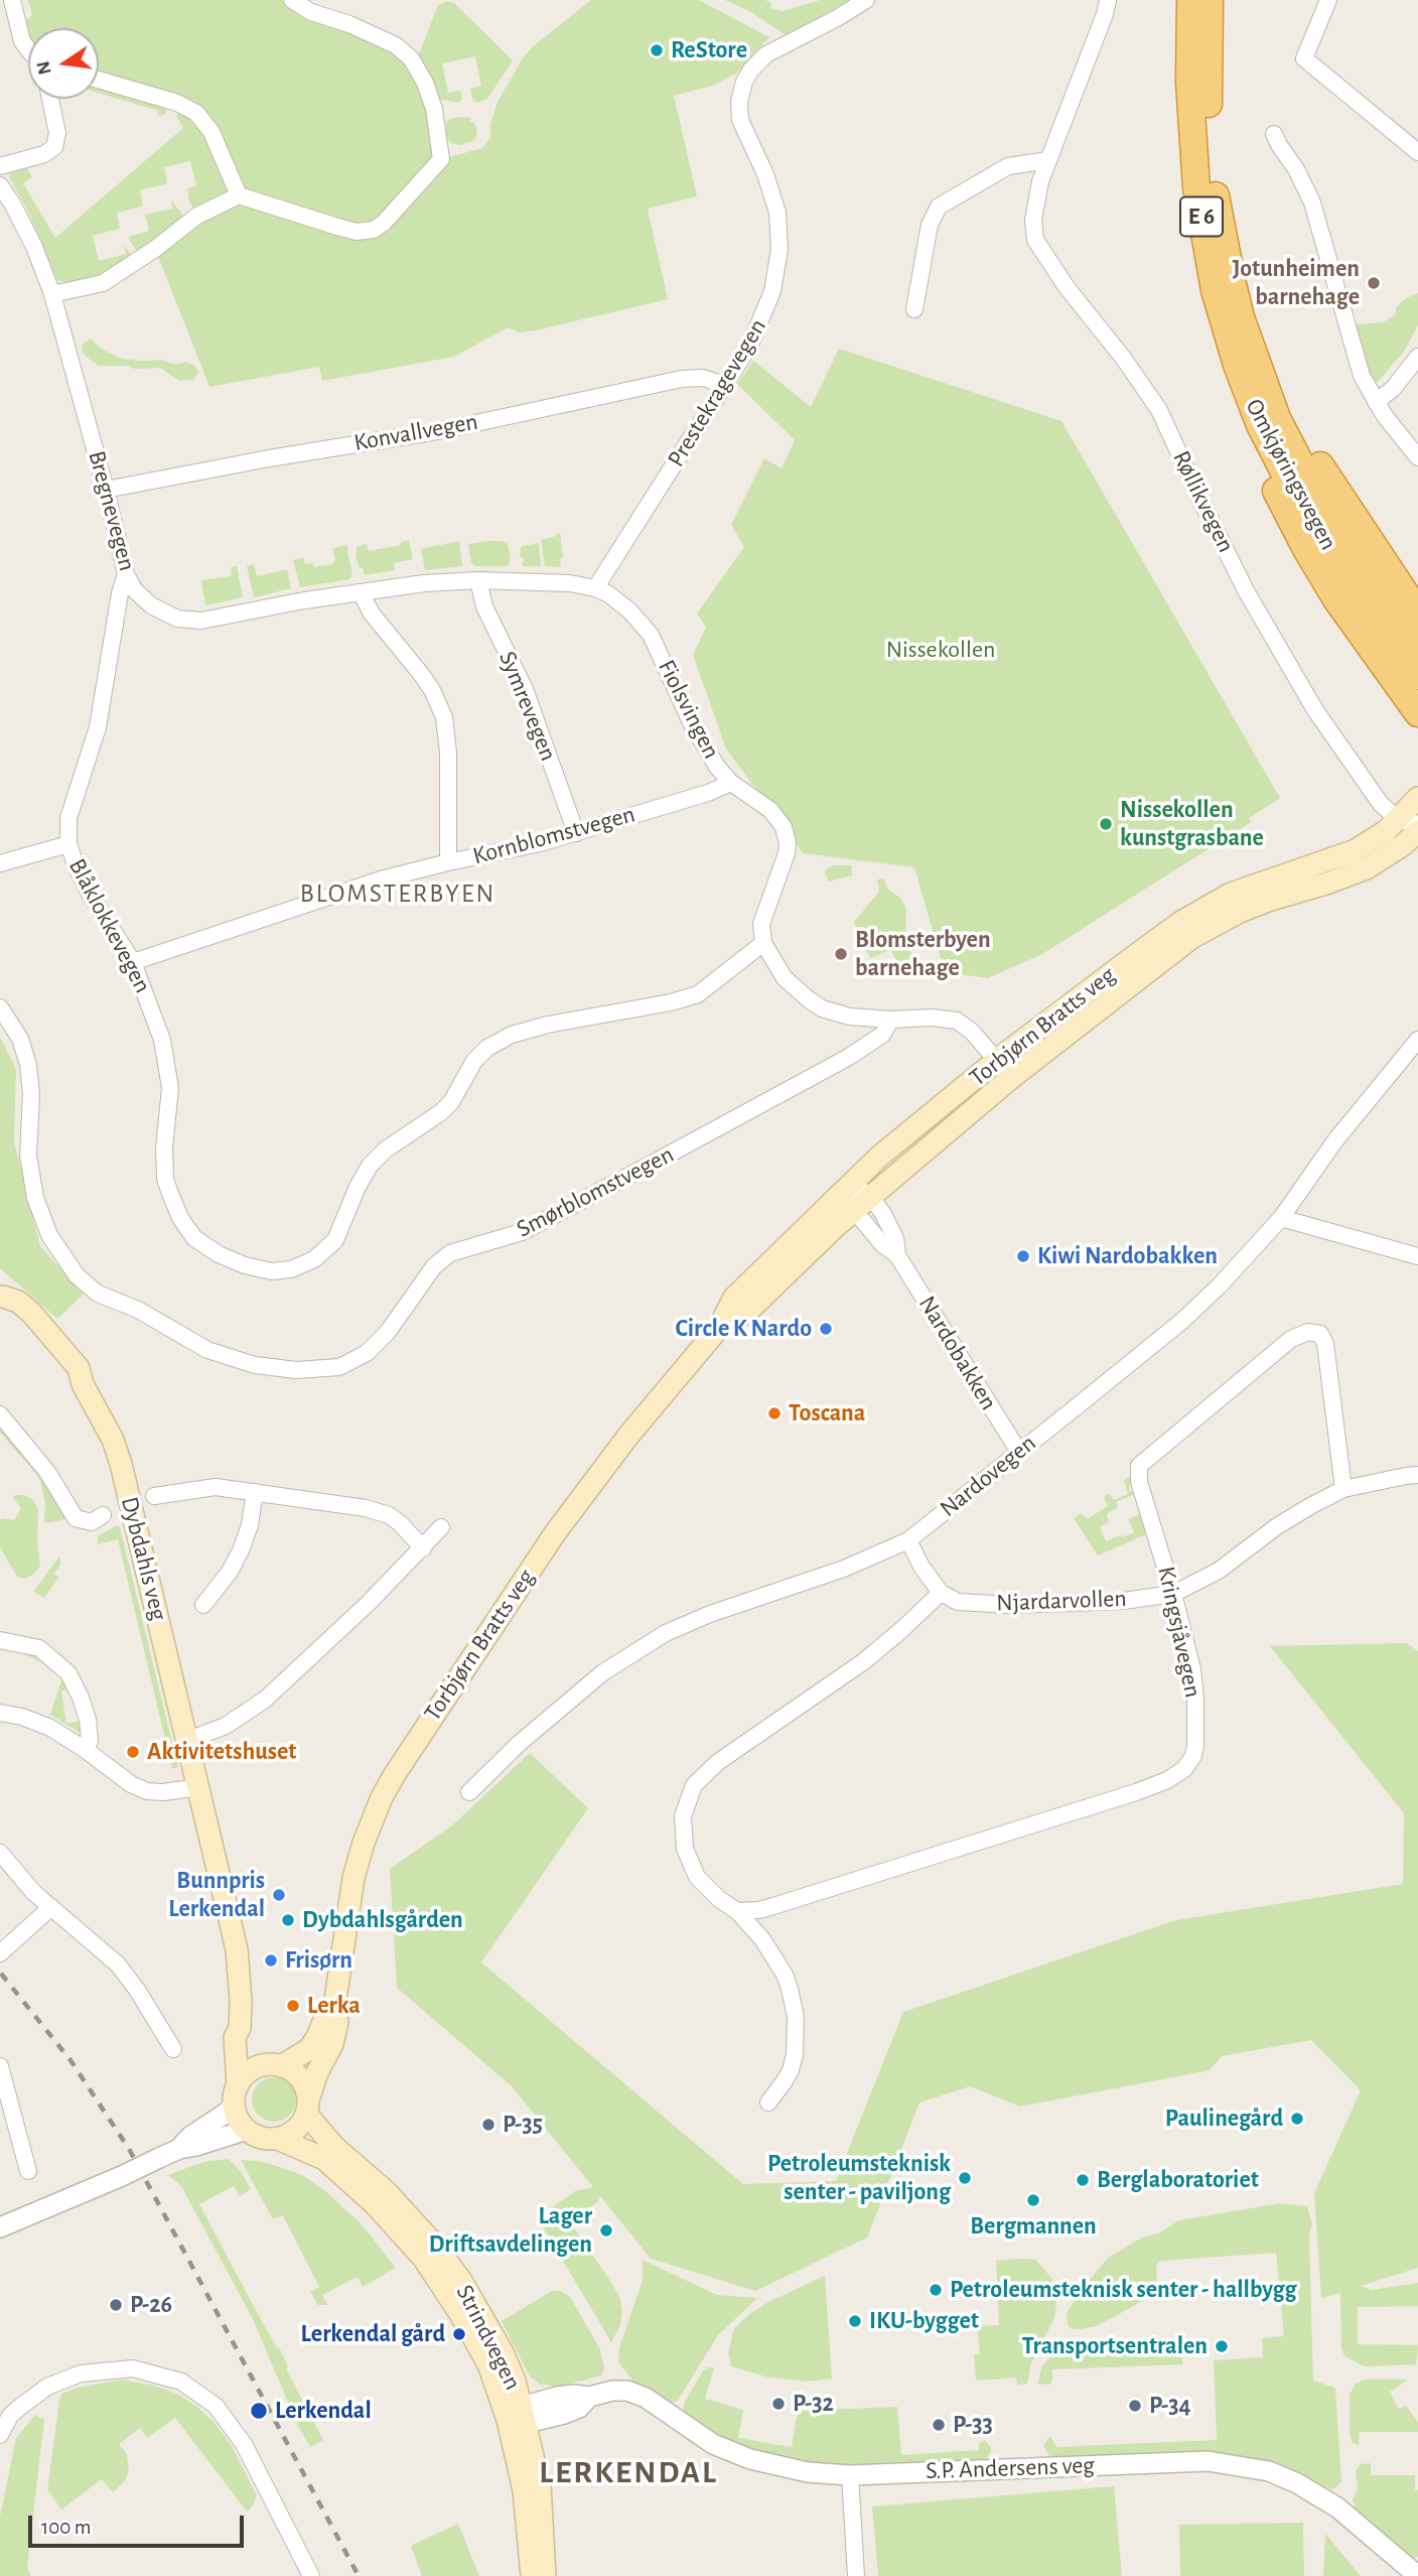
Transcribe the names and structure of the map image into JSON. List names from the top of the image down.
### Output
{
  "streets": {
    "highway": ["E 6", "Omkjøringsvegen"],
    "main road": ["Torbjørn Bratts veg", "Dybdahls veg", "Strindvegen"],
    "street": [
      "Prestekragevegen",
      "Konvallvegen",
      "Røllikvegen",
      "Bregnevegen",
      "Symrevegen",
      "Fiolsvingen",
      "Kornblomstvegen",
      "Blåklokkevegen",
      "Smørblomstvegen",
      "Nardobakken",
      "Nardovegen",
      "Njardarvollen",
      "Kringsjåvegen",
      "S.P. Andersens veg"
    ]
  },
  "crossings": [
    ["E 6", "Omkjøringsvegen"],
    ["Prestekragevegen", "Konvallvegen"],
    ["Prestekragevegen", "Bregnevegen"],
    ["Prestekragevegen", "Fiolsvingen"],
    ["Konvallvegen", "Bregnevegen"],
    ["Røllikvegen", "Torbjørn Bratts veg"],
    ["Bregnevegen", "Symrevegen"],
    ["Bregnevegen", "Fiolsvingen"],
    ["Bregnevegen", "Blåklokkevegen"],
    ["Symrevegen", "Kornblomstvegen"],
    ["Fiolsvingen", "Kornblomstvegen"],
    ["Fiolsvingen", "Blåklokkevegen"],
    ["Kornblomstvegen", "Blåklokkevegen"],
    ["Torbjørn Bratts veg", "Nardobakken"],
    ["Torbjørn Bratts veg", "Dybdahls veg"],
    ["Torbjørn Bratts veg", "Strindvegen"],
    ["Nardobakken", "Nardovegen"],
    ["Dybdahls veg", "Strindvegen"],
    ["Njardarvollen", "Kringsjåvegen"],
    ["Strindvegen", "S.P. Andersens veg"]
  ],
  "districts": ["BLOMSTERBYEN", "LERKENDAL"],
  "parks": ["Nissekollen"],
  "places": [
    "ReStore",
    "Jotunheimen barnehage",
    "Nissekollen kunstgrasbane",
    "Blomsterbyen barnehage",
    "Kiwi Nardobakken",
    "Circle K Nardo",
    "Toscana",
    "Aktivitetshuset",
    "Bunnpris Lerkendal",
    "Dybdahlsgården",
    "Frisørn",
    "Lerka",
    "Paulinegård",
    "P-35",
    "Petroleumsteknisk senter - paviljong",
    "Berglaboratoriet",
    "Bergmannen",
    "Lager Driftsavdelingen",
    "Petroleumsteknisk senter - hallbygg",
    "P-26",
    "IKU-bygget",
    "Lerkendal gård",
    "Transportsentralen",
    "P-32",
    "P-34",
    "Lerkendal",
    "P-33"
  ],
  "scale_bar": "100 m",
  "north": "left"
}
